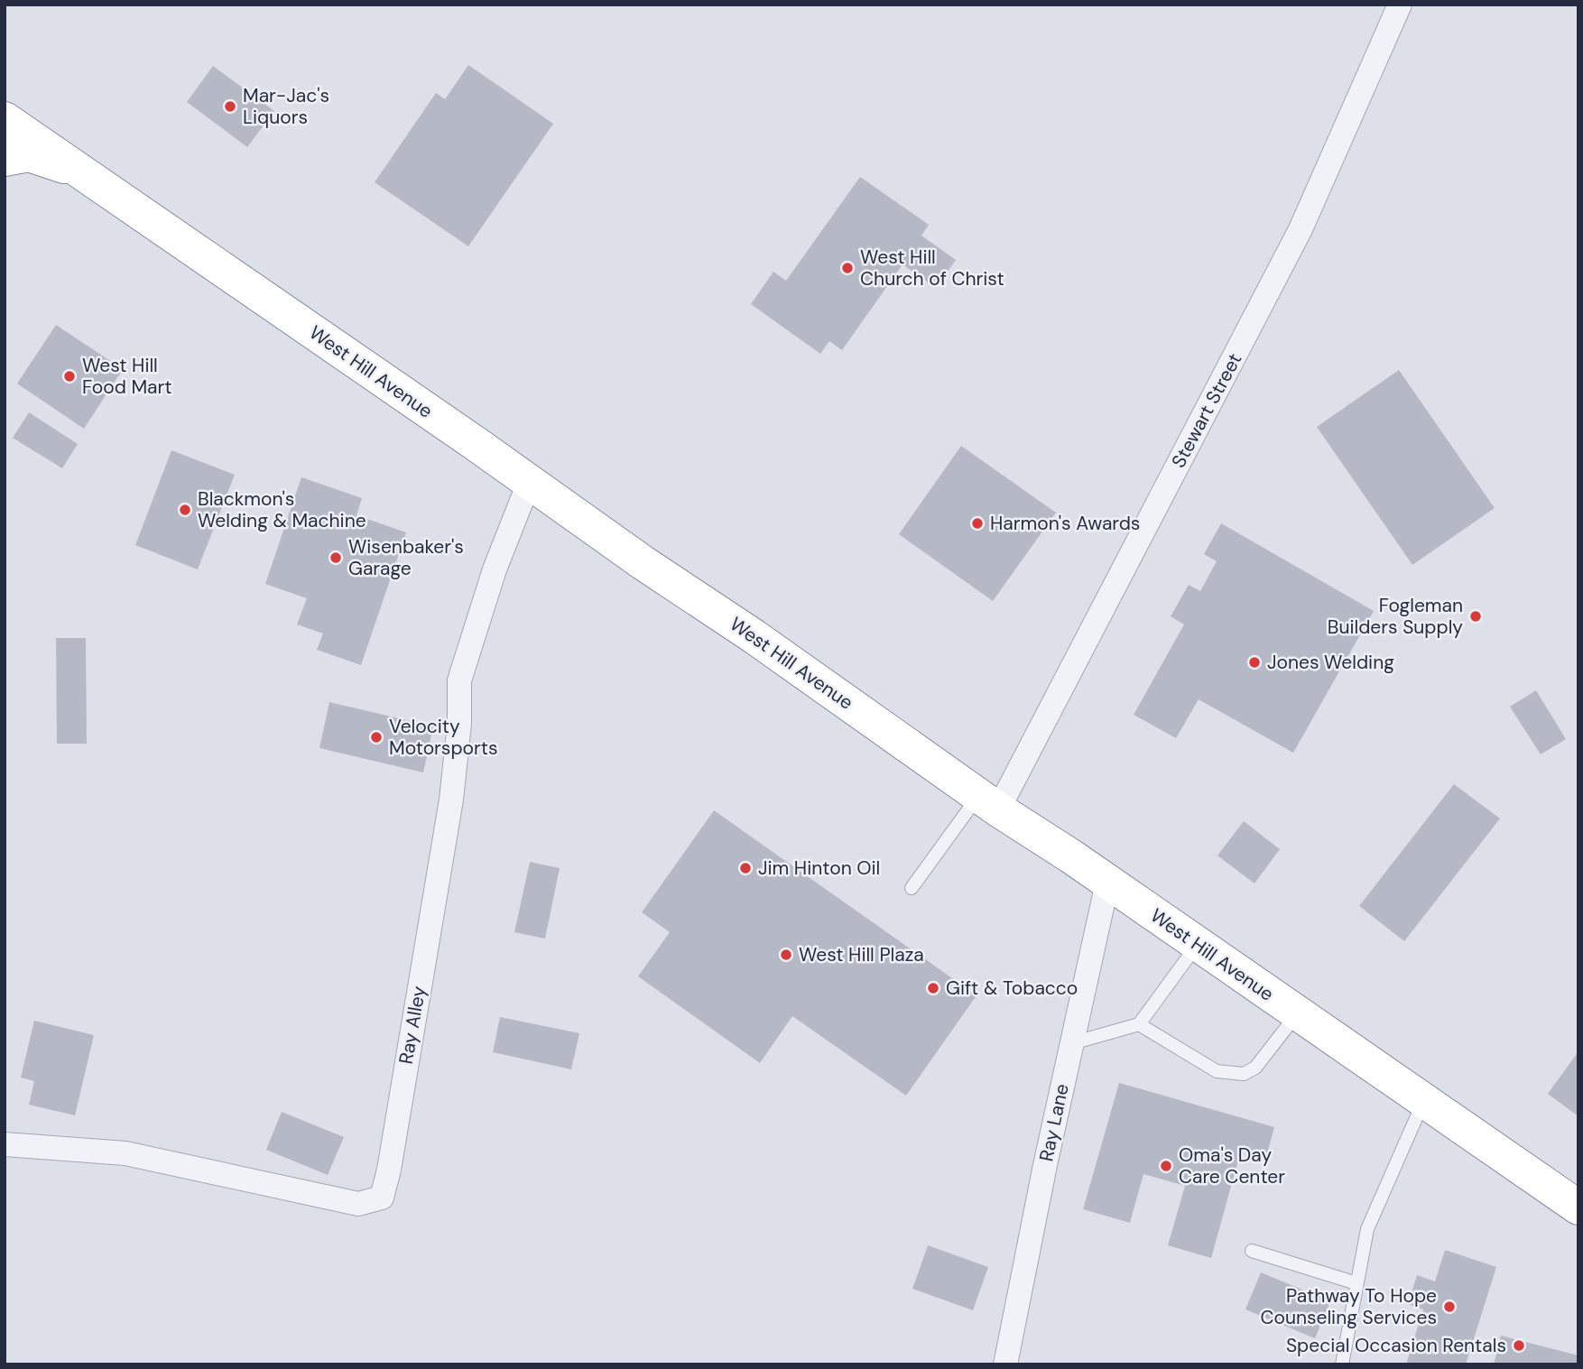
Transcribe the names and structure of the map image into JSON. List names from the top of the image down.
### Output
{
  "streets": {
    "highway": ["West Hill Avenue"],
    "street": ["Stewart Street", "Ray Alley", "Ray Lane"]
  },
  "crossings": [
    ["West Hill Avenue", "Stewart Street"],
    ["West Hill Avenue", "Ray Alley"],
    ["West Hill Avenue", "Ray Lane"]
  ],
  "places": [
    "Mar-Jac's Liquors",
    "West Hill Church of Christ",
    "West Hill Food Mart",
    "Blackmon's Welding & Machine",
    "Harmon's Awards",
    "Wisenbaker's Garage",
    "Fogleman Builders Supply",
    "Jones Welding",
    "Velocity Motorsports",
    "Jim Hinton Oil",
    "West Hill Plaza",
    "Gift & Tobacco",
    "Oma's Day Care Center",
    "Pathway To Hope Counseling Services",
    "Special Occasion Rentals"
  ]
}
